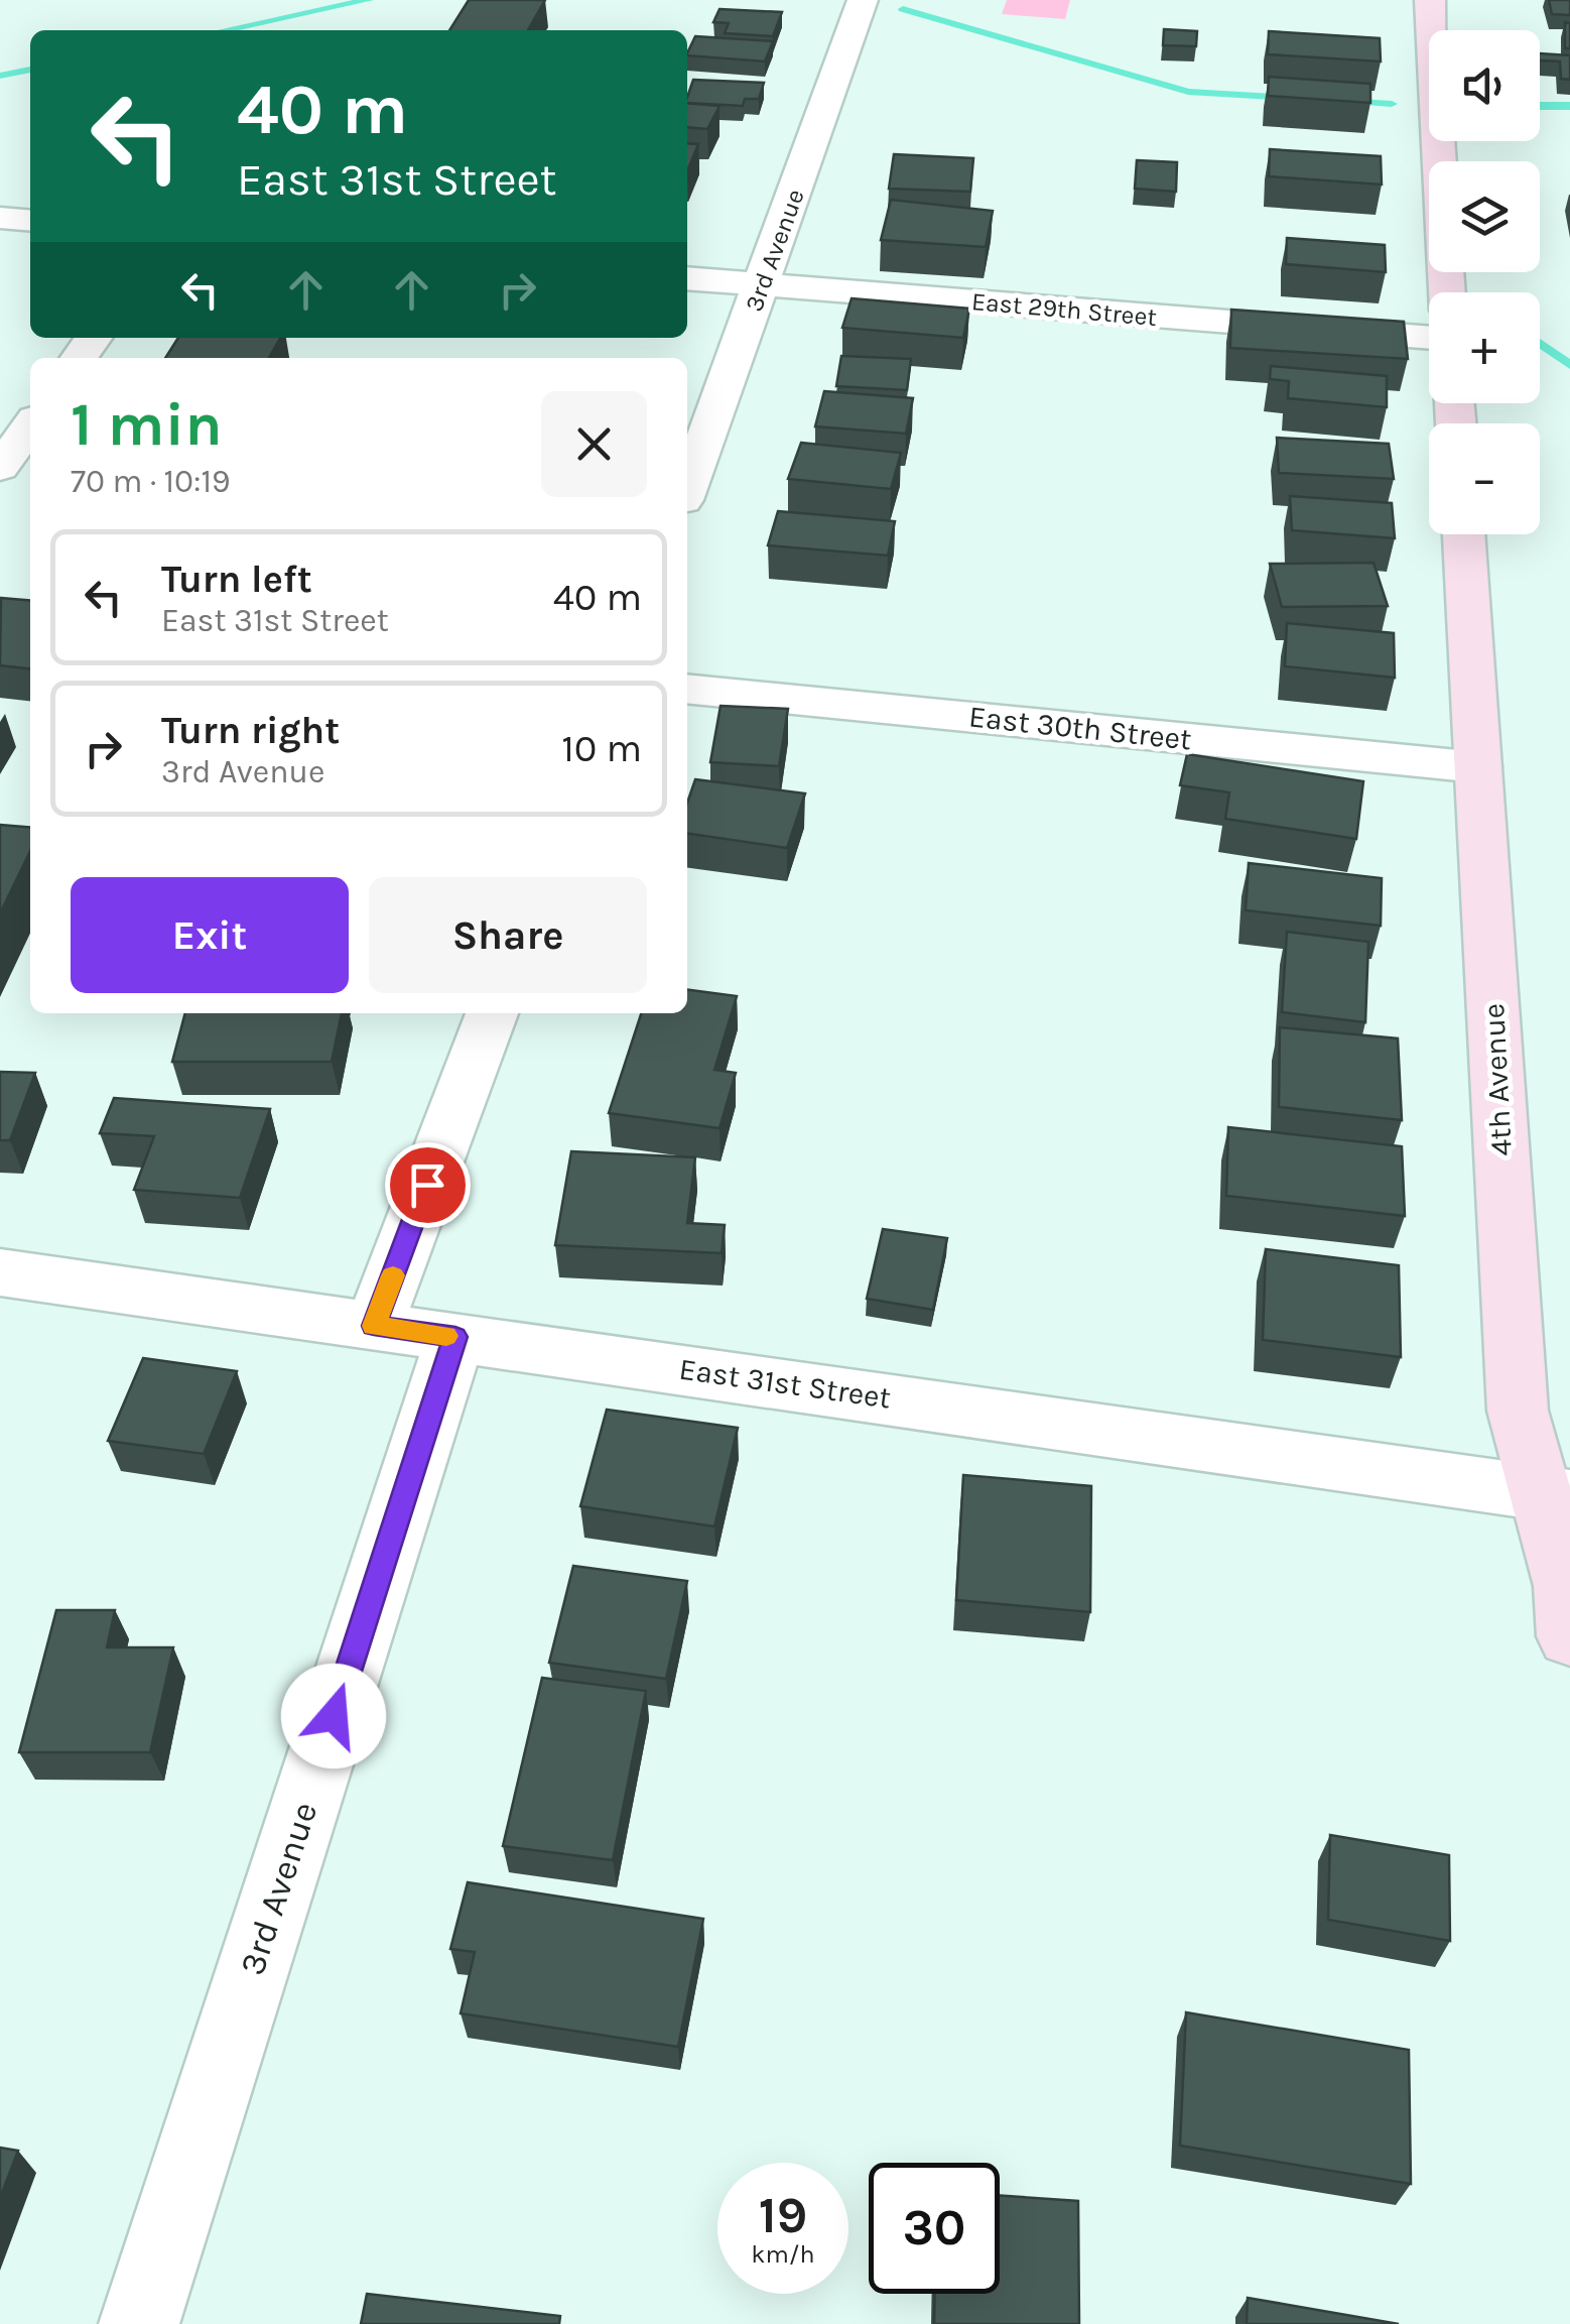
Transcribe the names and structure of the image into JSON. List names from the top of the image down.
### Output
{
  "streets": {
    "main road": ["4th Avenue"],
    "street": [
      "3rd Avenue",
      "East 29th Street",
      "East 30th Street",
      "East 31st Street"
    ]
  },
  "crossings": [
    ["3rd Avenue", "East 29th Street"],
    ["3rd Avenue", "East 31st Street"],
    ["East 30th Street", "4th Avenue"],
    ["4th Avenue", "East 31st Street"]
  ],
  "page": {
    "map_buttons": ["+", "−"],
    "turn": ["40 m", "East 31st Street"],
    "heading": ["1 min", "70 m · 10:19"],
    "list": [
      {
        "name": "Turn left",
        "note": "East 31st Street",
        "value": "40 m"
      },
      {
        "name": "Turn right",
        "note": "3rd Avenue",
        "value": "10 m"
      }
    ],
    "buttons": ["Exit", "Share"],
    "speed": "19 km/h",
    "limit": "30"
  }
}
